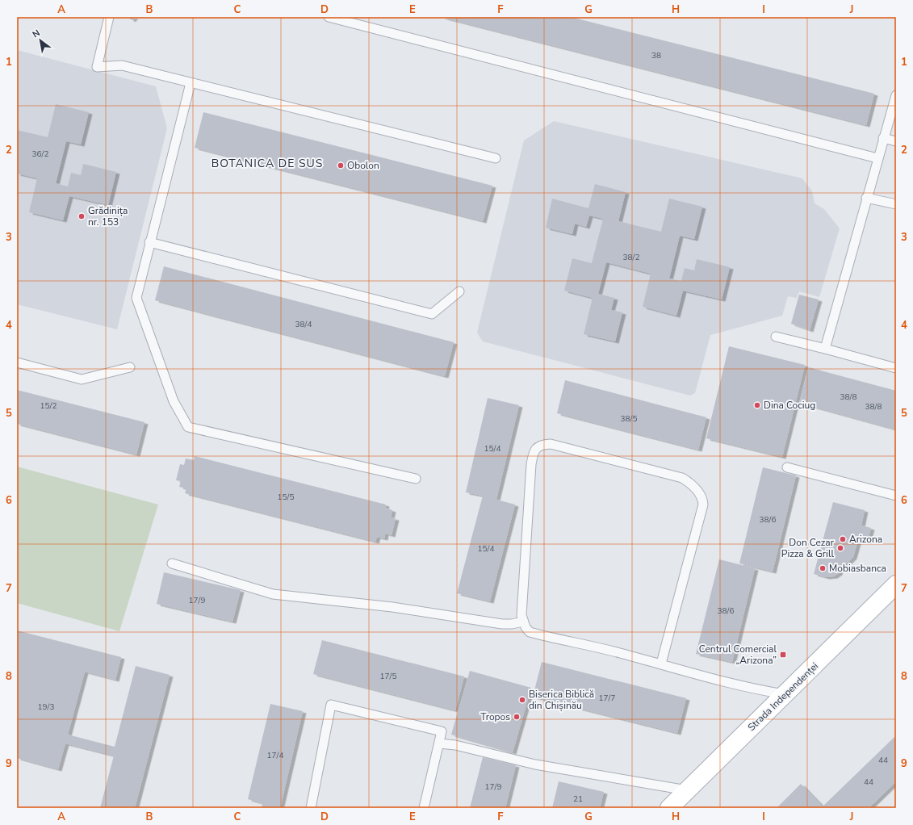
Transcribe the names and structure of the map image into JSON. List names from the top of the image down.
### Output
{
  "streets": {
    "main road": ["Strada Independenței"]
  },
  "districts": ["BOTANICA DE SUS"],
  "places": {
    "other": [
      "Obolon",
      "Grădinița nr. 153",
      "Dina Cociug",
      "Arizona",
      "Don Cezar Pizza & Grill",
      "Mobiasbanca",
      "Biserica Biblică din Chișinău",
      "Tropos"
    ],
    "transit": ["Centrul Comercial „Arizona”"]
  },
  "house_numbers": [
    "38",
    "36/2",
    "38/2",
    "38/4",
    "38/8",
    "15/2",
    "38/8",
    "38/5",
    "15/4",
    "15/5",
    "38/6",
    "15/4",
    "17/9",
    "38/6",
    "17/5",
    "17/7",
    "19/3",
    "17/4",
    "44",
    "44",
    "17/9",
    "21"
  ],
  "north": "top left",
  "grid": {
    "columns": [
      "A",
      "B",
      "C",
      "D",
      "E",
      "F",
      "G",
      "H",
      "I",
      "J"
    ],
    "rows": [
      "1",
      "2",
      "3",
      "4",
      "5",
      "6",
      "7",
      "8",
      "9"
    ]
  }
}
